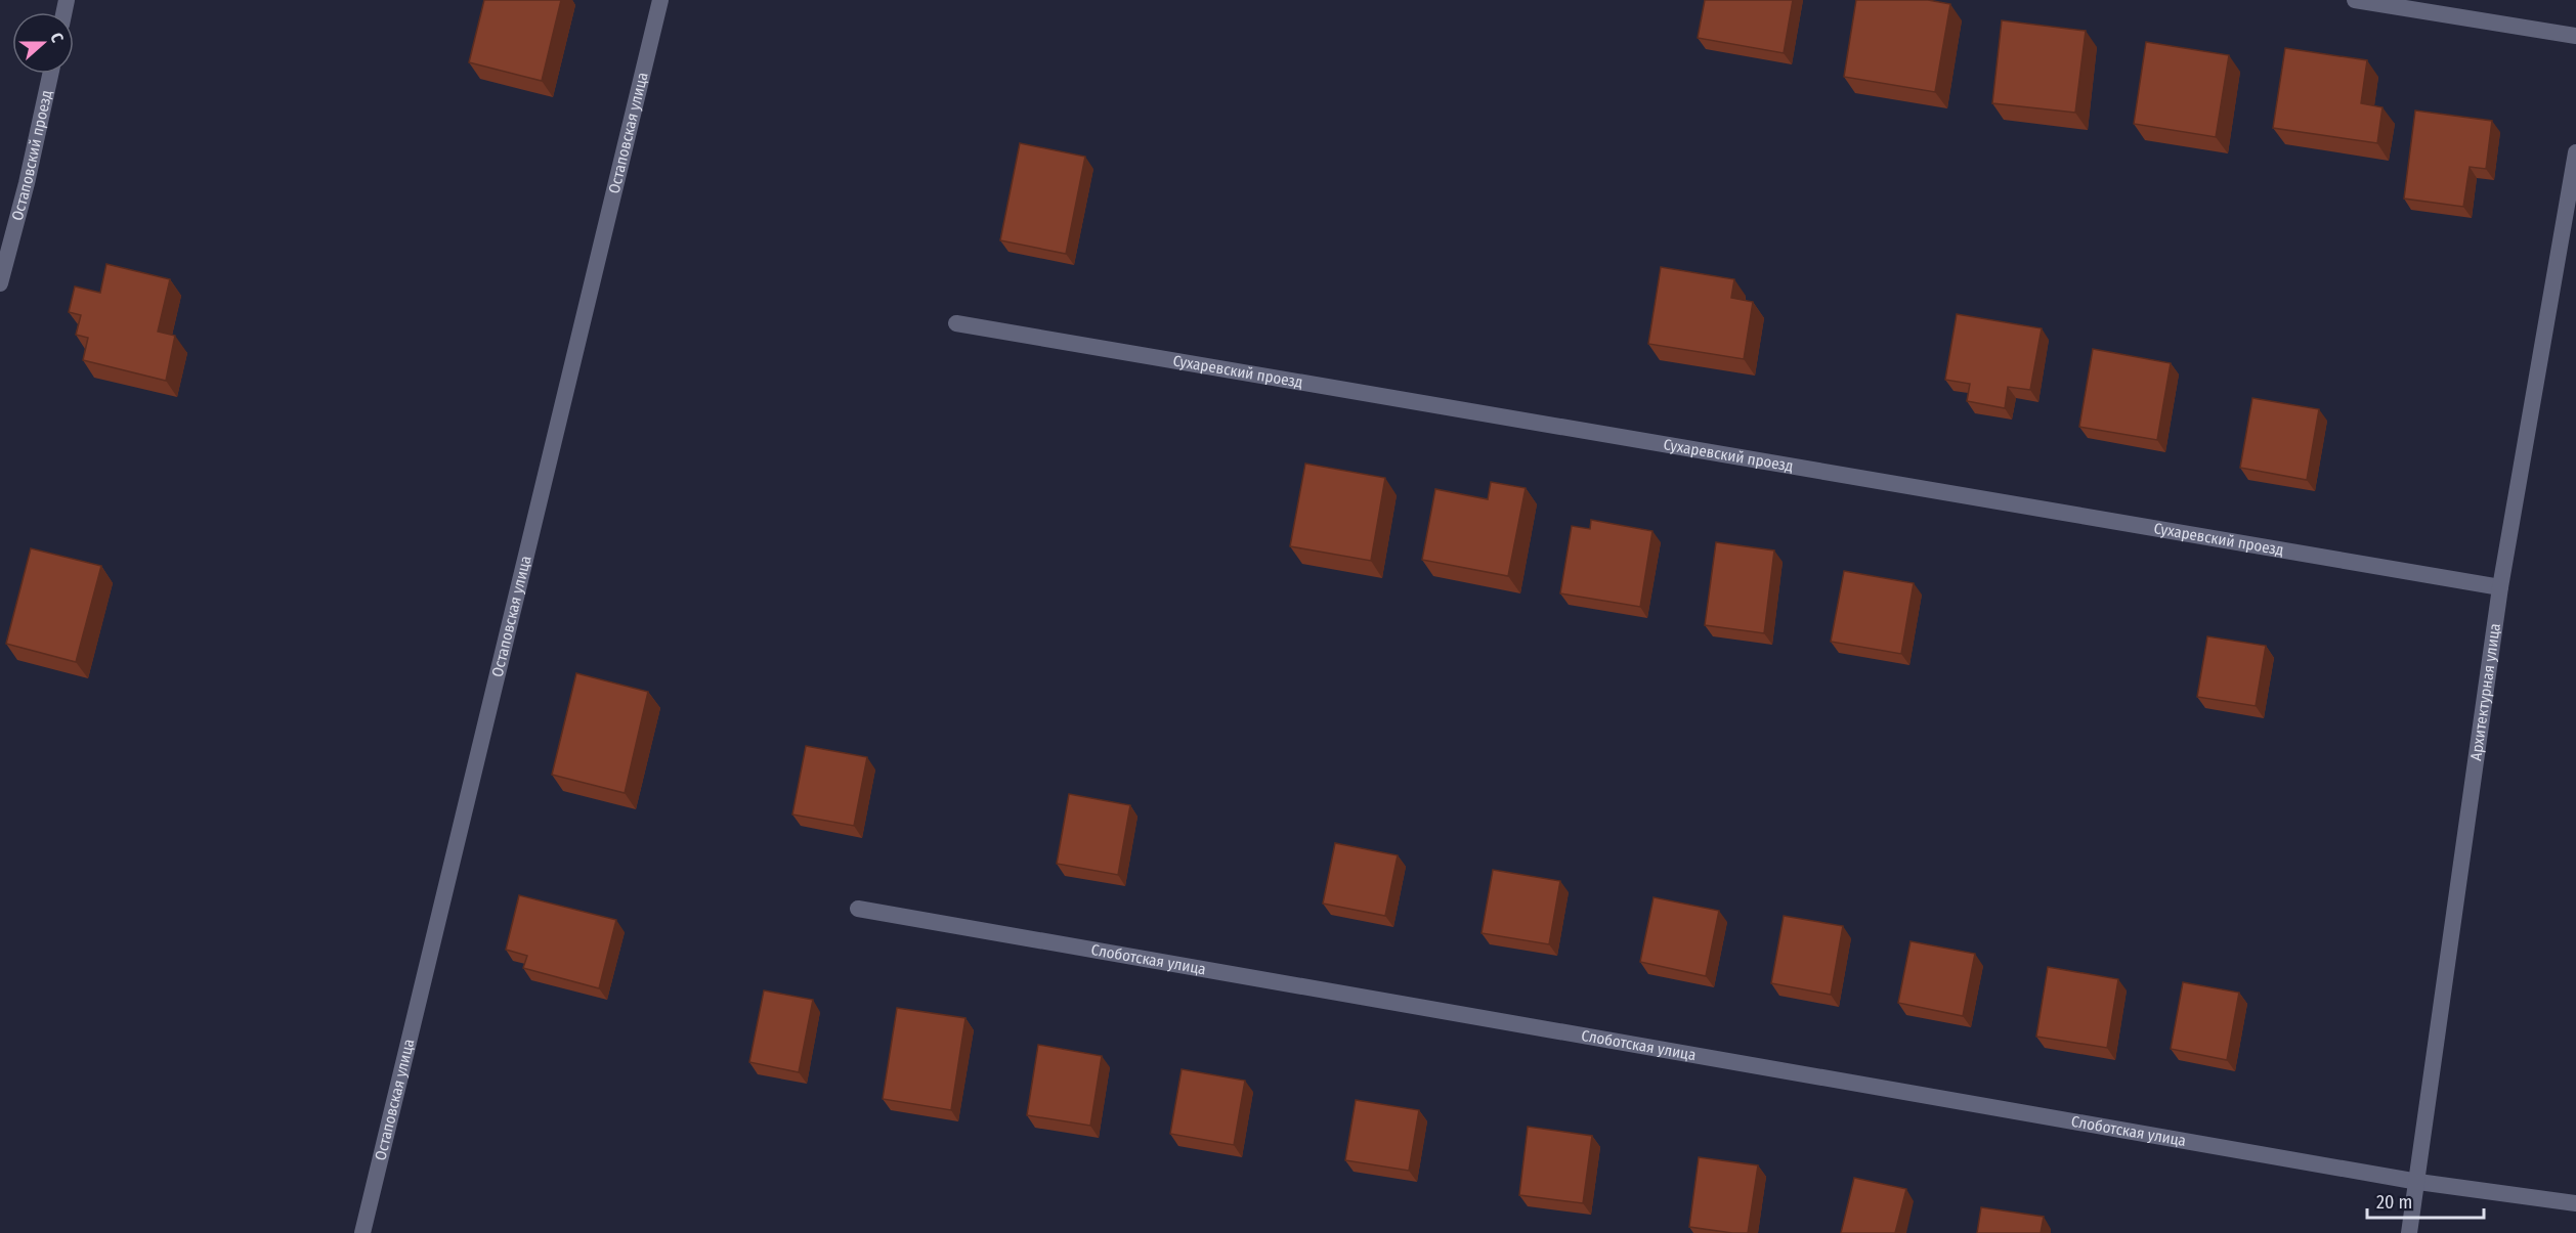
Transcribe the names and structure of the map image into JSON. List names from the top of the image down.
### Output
{
  "streets": {
    "street": [
      "Остаповская улица",
      "Остаповский проезд",
      "Сухаревский проезд",
      "Архитектурная улица",
      "Слоботская улица"
    ]
  },
  "crossings": [
    ["Сухаревский проезд", "Архитектурная улица"],
    ["Архитектурная улица", "Слоботская улица"]
  ],
  "scale_bar": "20 m",
  "north": "right"
}
